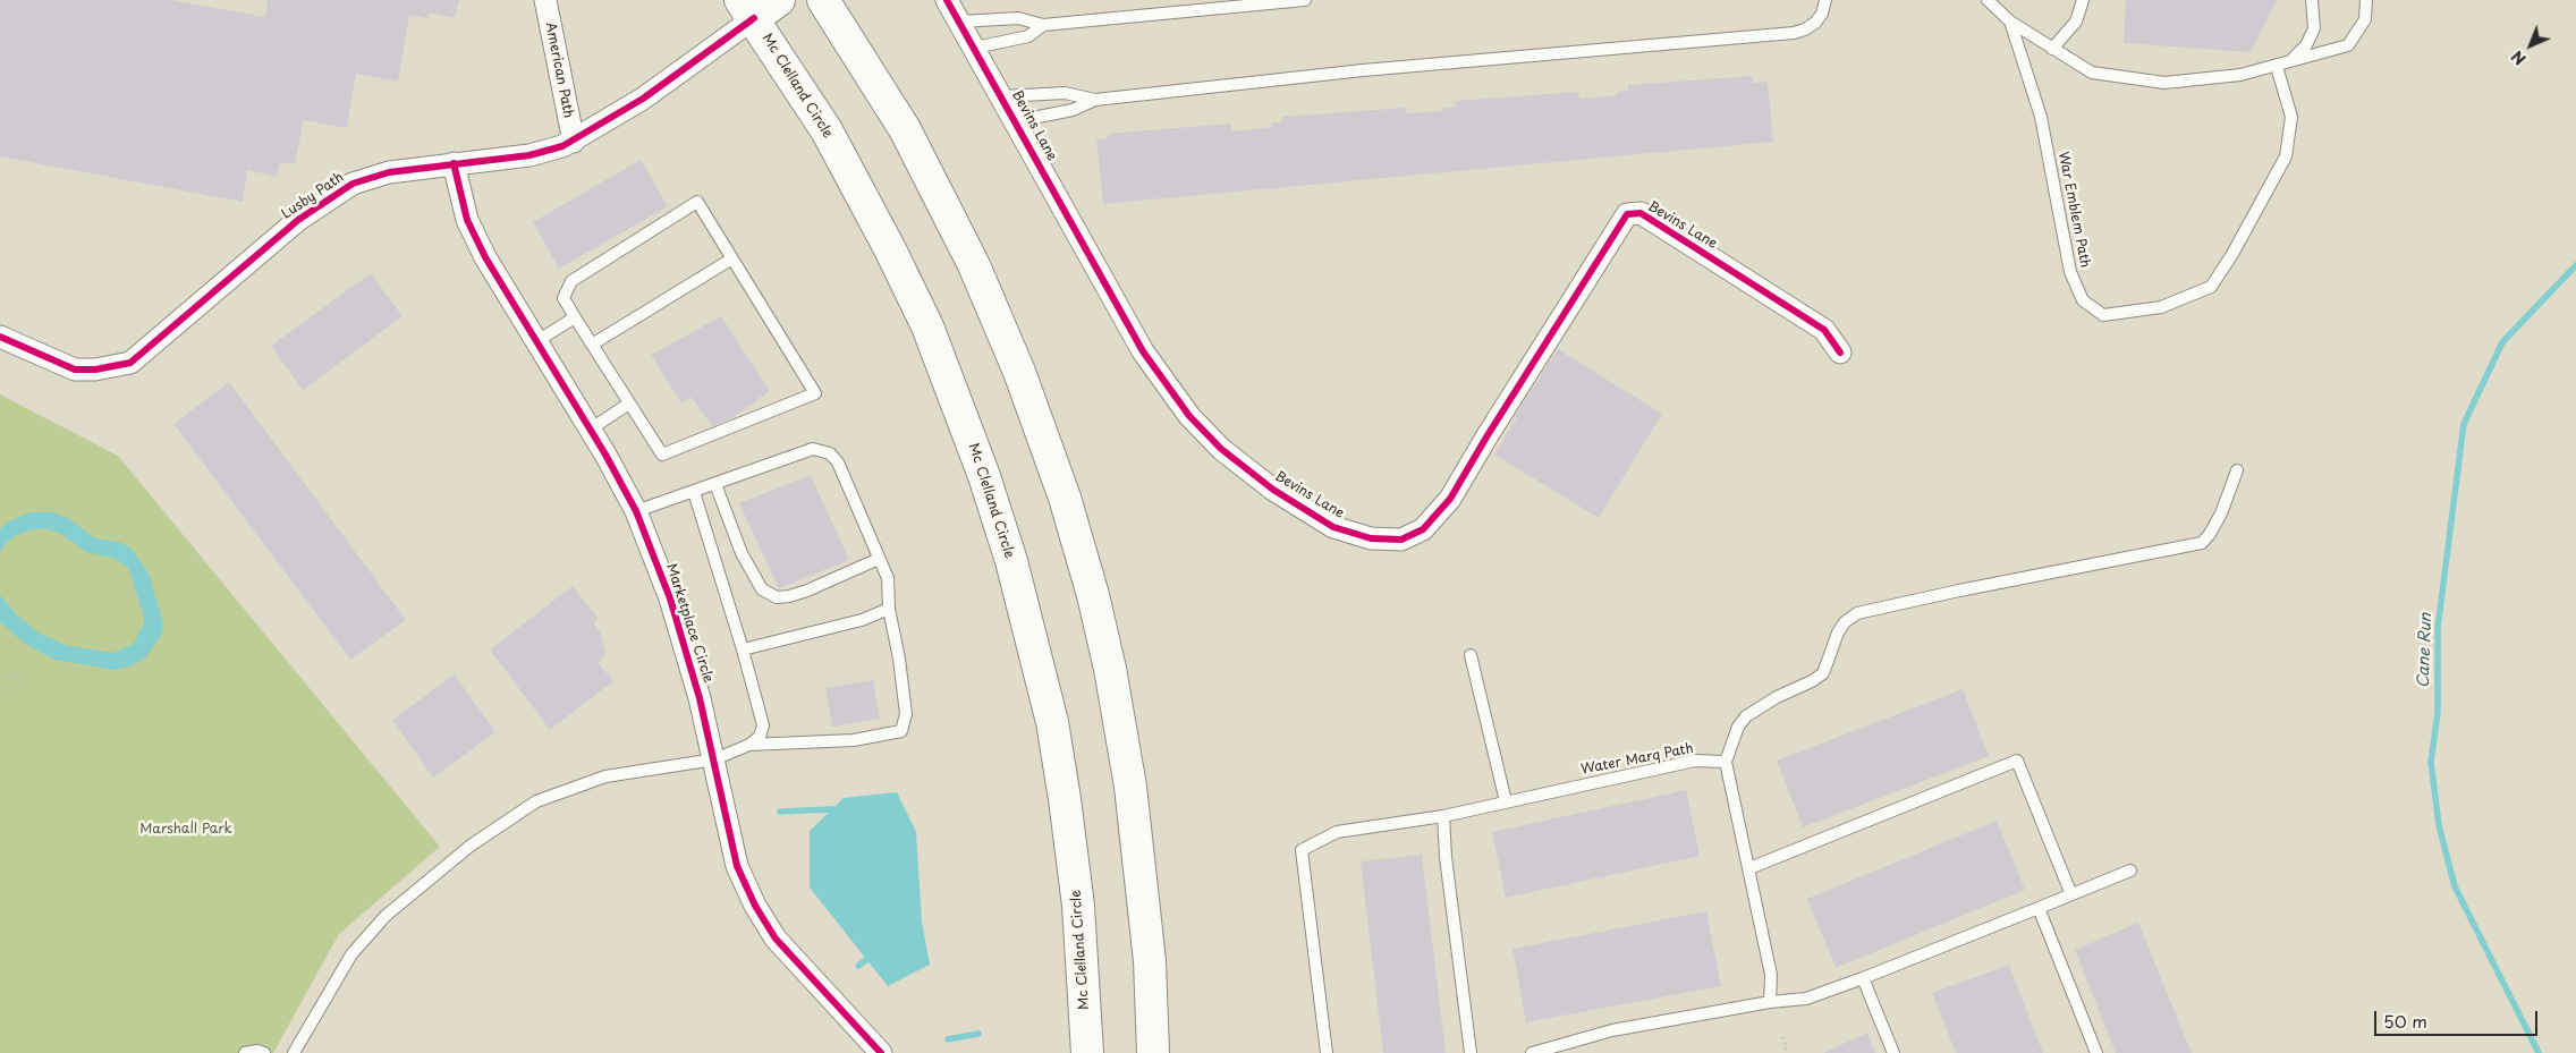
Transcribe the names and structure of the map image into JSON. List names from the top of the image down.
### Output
{
  "streets": {
    "highway": ["Mc Clelland Circle"],
    "street": [
      "American Path",
      "Bevins Lane",
      "Lusby Path",
      "Marketplace Circle"
    ],
    "lane": ["War Emblem Path", "Water Marq Path"]
  },
  "crossings": [
    ["American Path", "Lusby Path"],
    ["Mc Clelland Circle", "Lusby Path"],
    ["Lusby Path", "Marketplace Circle"]
  ],
  "water": ["Cane Run"],
  "parks": ["Marshall Park"],
  "scale_bar": "50 m",
  "north": "bottom left"
}
